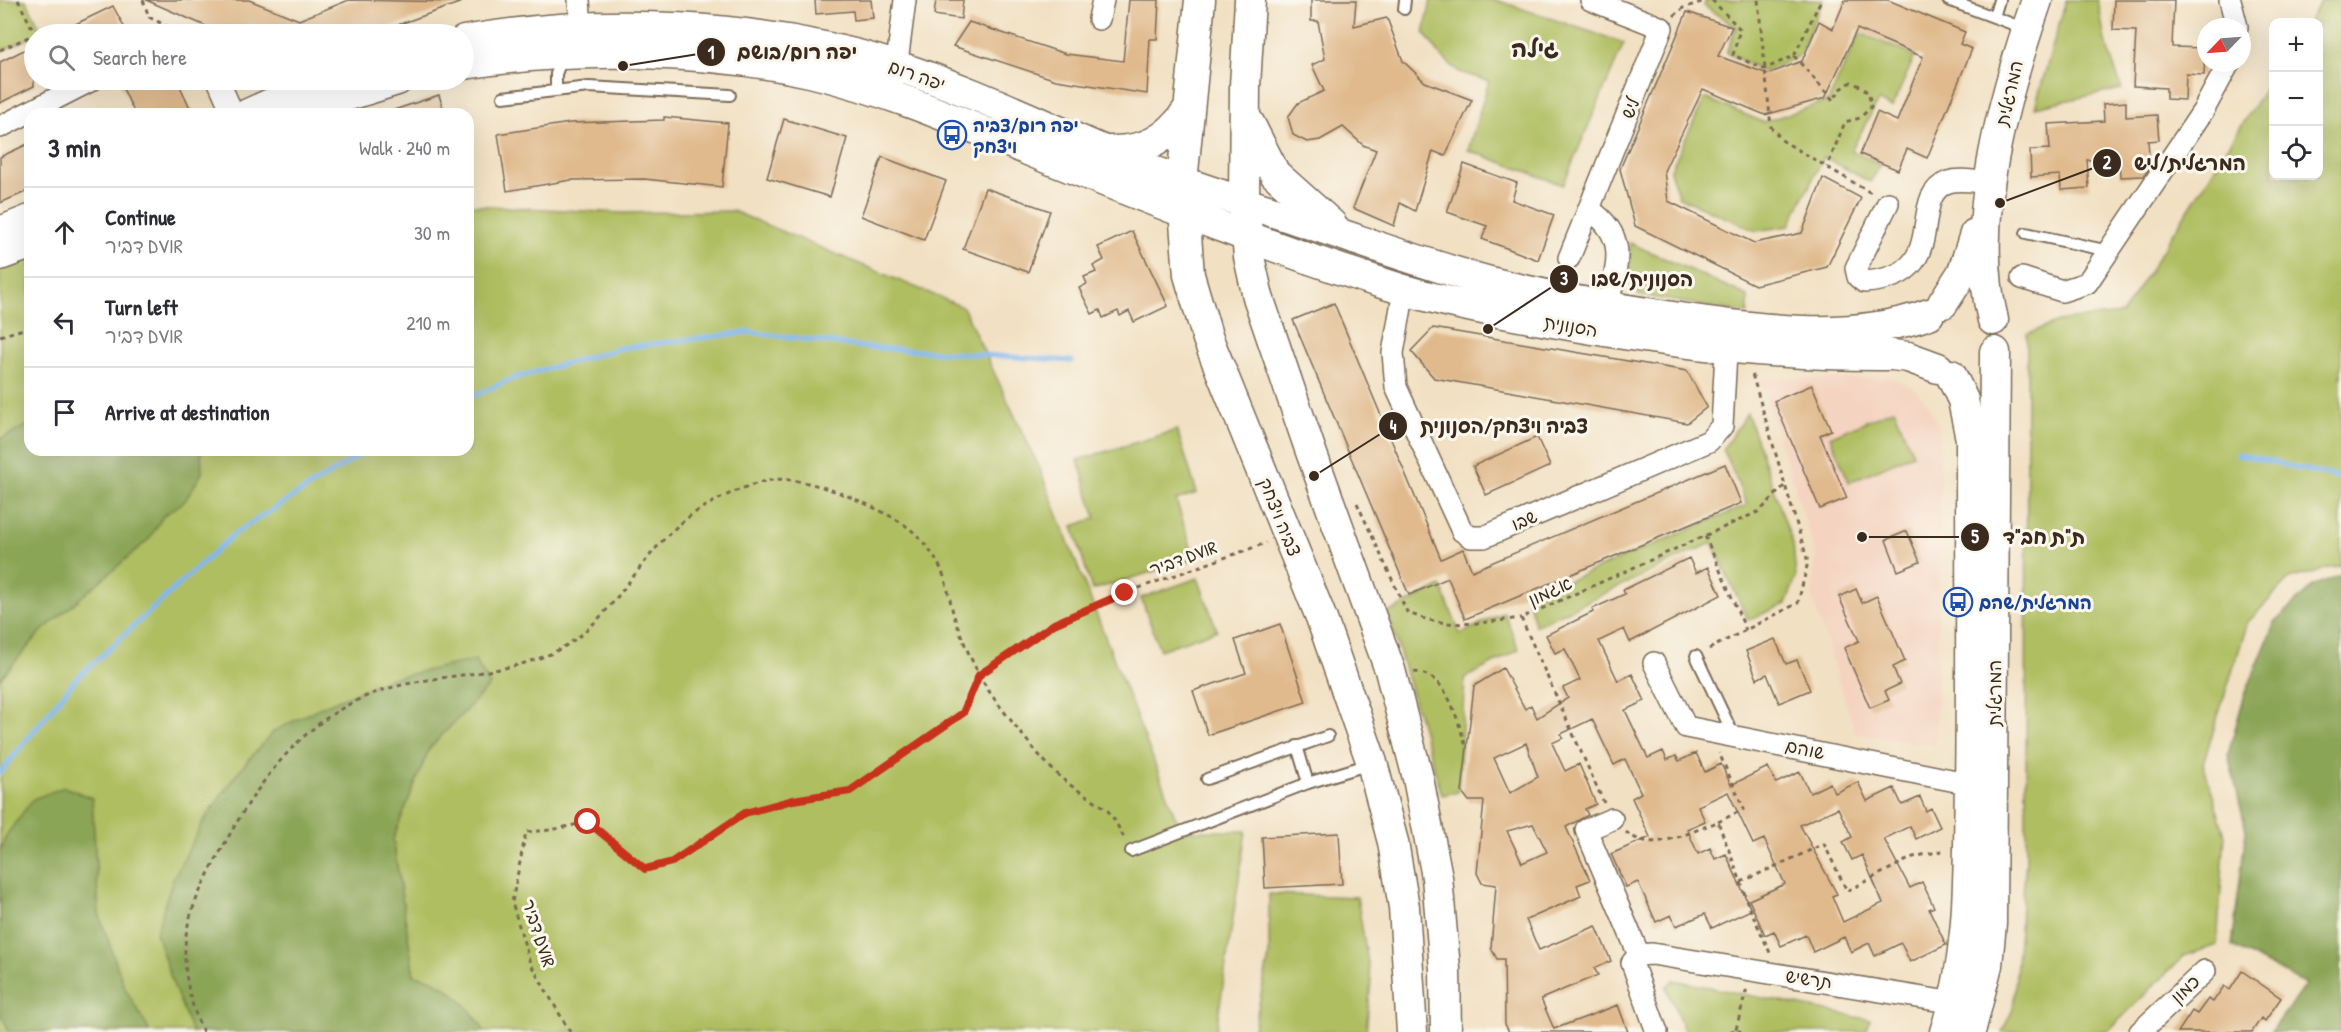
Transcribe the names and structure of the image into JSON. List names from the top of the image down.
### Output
{
  "streets": {
    "street": [
      "יפה רום",
      "המרגלית",
      "ליש",
      "הסנונית",
      "צביה ויצחק",
      "שבו",
      "שוהם",
      "תרשיש",
      "כמון"
    ],
    "path": ["דביר DVIR", "אגמון"]
  },
  "crossings": [
    ["יפה רום", "הסנונית"],
    ["יפה רום", "צביה ויצחק"],
    ["המרגלית", "הסנונית"],
    ["המרגלית", "שוהם"],
    ["המרגלית", "תרשיש"],
    ["הסנונית", "צביה ויצחק"],
    ["הסנונית", "שבו"]
  ],
  "districts": ["גילה"],
  "places": {
    "other": [
      "יפה רום/בושם",
      "המרגלית/ליש",
      "הסנונית/שבו",
      "צביה ויצחק/הסנונית",
      "ת\"ת חב\"ד"
    ],
    "bus stop": ["יפה רום/צביה ויצחק", "המרגלית/שהם"]
  },
  "north": "bottom left",
  "page": {
    "map_buttons": ["+", "−"],
    "search": "Search here",
    "heading": ["3 min", "Walk · 240 m"],
    "list": [
      ["Continue", "דביר DVIR", "30 m"],
      ["Turn left", "דביר DVIR", "210 m"],
      "Arrive at destination"
    ]
  }
}
